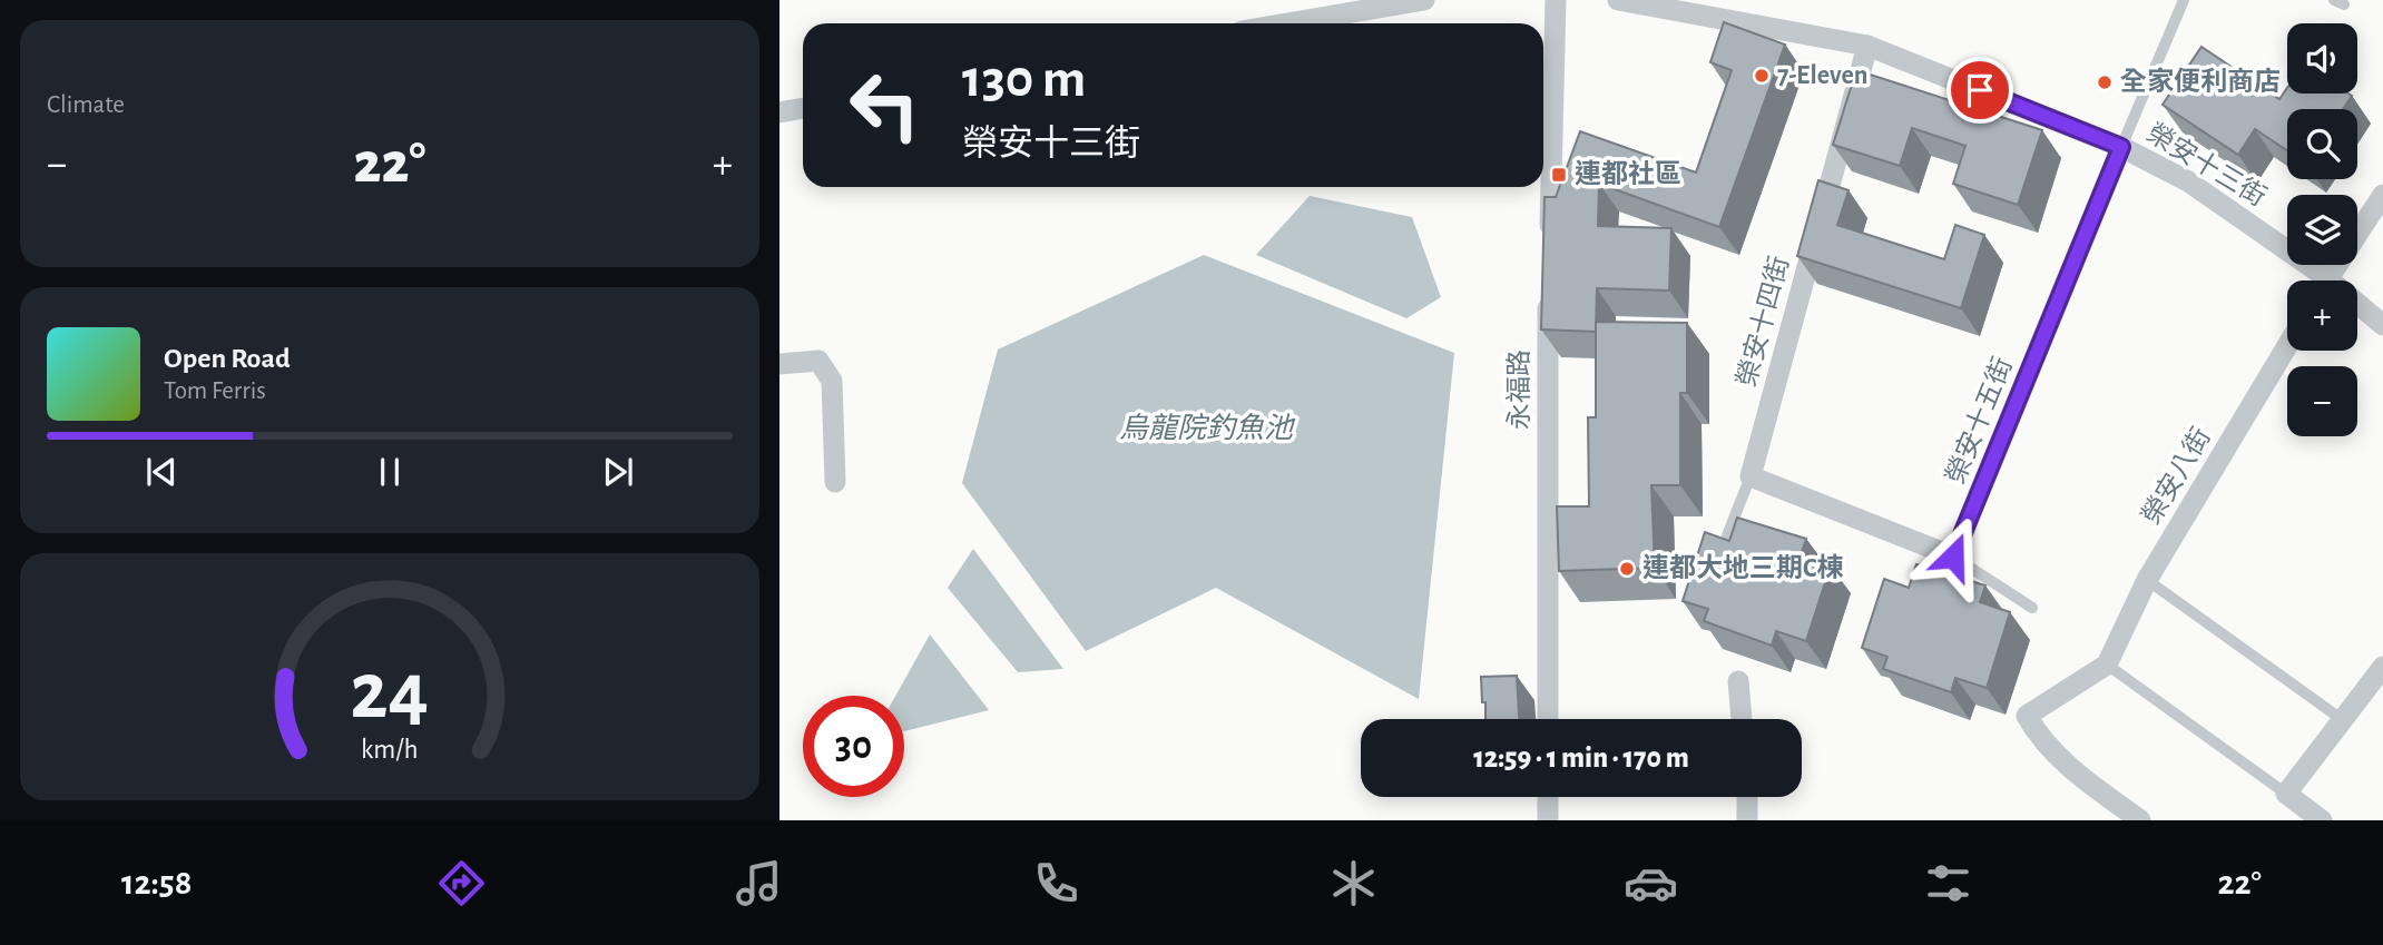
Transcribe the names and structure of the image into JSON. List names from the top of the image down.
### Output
{
  "streets": {
    "street": [
      "榮安十三街",
      "榮安十四街",
      "永福路",
      "榮安十五街",
      "榮安八街"
    ]
  },
  "crossings": [
    ["榮安十三街", "榮安十四街"],
    ["榮安十三街", "榮安十五街"]
  ],
  "water": ["烏龍院釣魚池"],
  "places": {
    "other": ["7-Eleven", "全家便利商店", "連都大地三期C棟"],
    "transit": ["連都社區"]
  },
  "page": {
    "tile": "Climate",
    "map_buttons": ["+", "−"],
    "turn": ["130 m", "榮安十三街"],
    "heat": ["−", "22°", "+"],
    "song": ["Open Road", "Tom Ferris"],
    "limit": "30",
    "trip": "12:59 · 1 min · 170 m",
    "tabs": ["12:58", "22°"],
    "gauge": ["24", "km/h"]
  }
}
